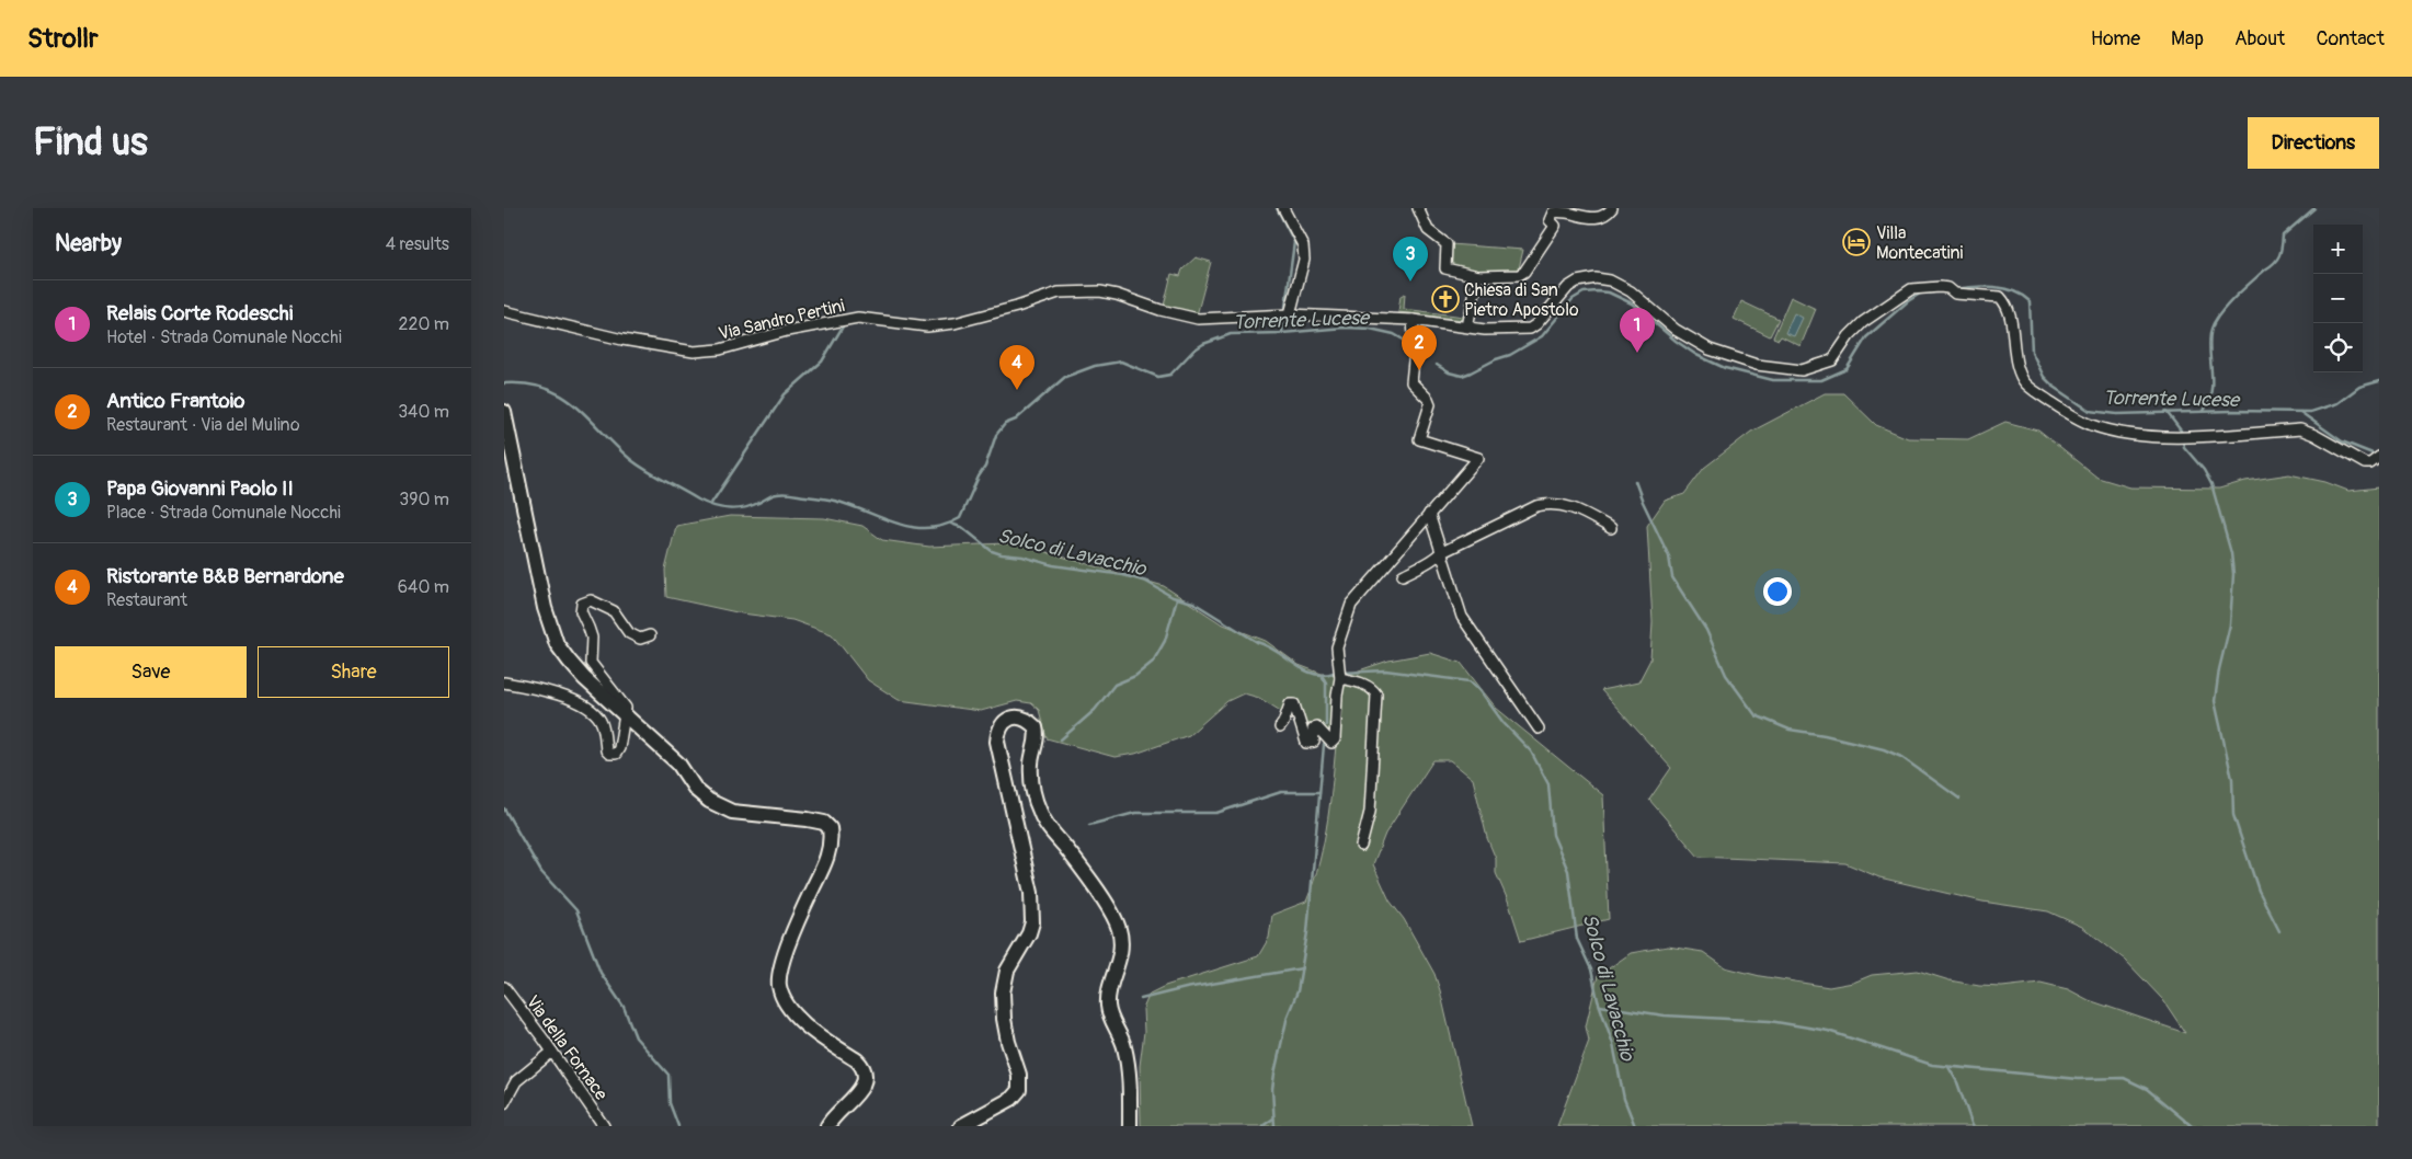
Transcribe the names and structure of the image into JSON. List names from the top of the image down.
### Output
{
  "streets": {
    "street": ["Via Sandro Pertini", "Via della Fornace"]
  },
  "water": ["Torrente Lucese", "Solco di Lavacchio"],
  "places": {
    "hotel": ["Villa Montecatini"],
    "church": ["Chiesa di San Pietro Apostolo"]
  },
  "page": {
    "header": "Strollr",
    "nav": [
      "Home",
      "Map",
      "About",
      "Contact"
    ],
    "buttons": [
      "Directions",
      ["Save", "Share"]
    ],
    "title": "Find us",
    "heading": ["Nearby", "4 results"],
    "map_buttons": ["+", "−"],
    "pins": [
      "3",
      "1",
      "2",
      "4"
    ],
    "list": [
      {
        "mark": "1",
        "name": "Relais Corte Rodeschi",
        "note": "Hotel · Strada Comunale Nocchi",
        "value": "220 m"
      },
      {
        "mark": "2",
        "name": "Antico Frantoio",
        "note": "Restaurant · Via del Mulino",
        "value": "340 m"
      },
      {
        "mark": "3",
        "name": "Papa Giovanni Paolo II",
        "note": "Place · Strada Comunale Nocchi",
        "value": "390 m"
      },
      {
        "mark": "4",
        "name": "Ristorante B&B Bernardone",
        "note": "Restaurant",
        "value": "640 m"
      }
    ]
  }
}
